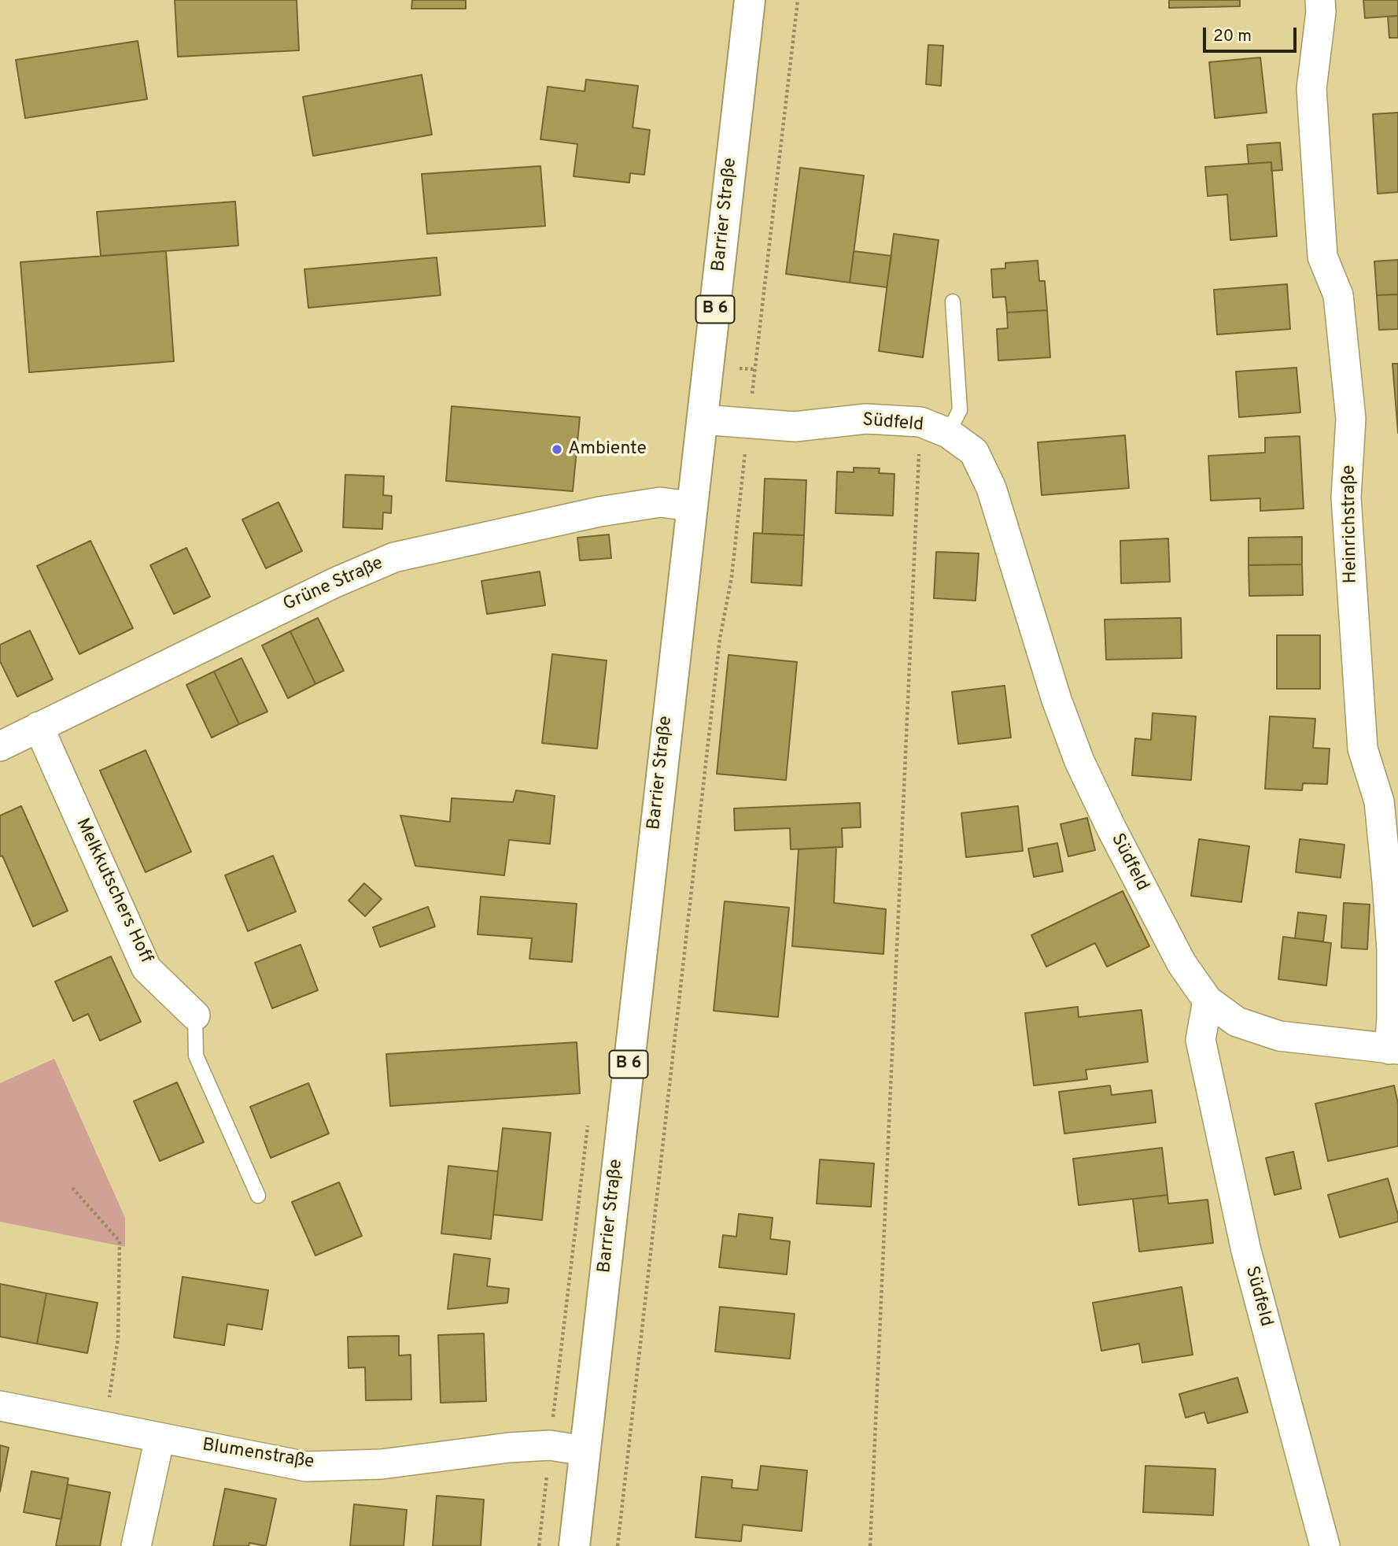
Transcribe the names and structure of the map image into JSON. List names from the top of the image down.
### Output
{
  "streets": {
    "main road": ["Barrier Straße", "B 6"],
    "street": [
      "Südfeld",
      "Heinrichstraße",
      "Grüne Straße",
      "Melkkutschers Hoff",
      "Blumenstraße"
    ]
  },
  "crossings": [
    ["Barrier Straße", "Südfeld"],
    ["Barrier Straße", "Grüne Straße"],
    ["Barrier Straße", "Blumenstraße"],
    ["Grüne Straße", "Melkkutschers Hoff"]
  ],
  "places": ["Ambiente"],
  "scale_bar": "20 m"
}
